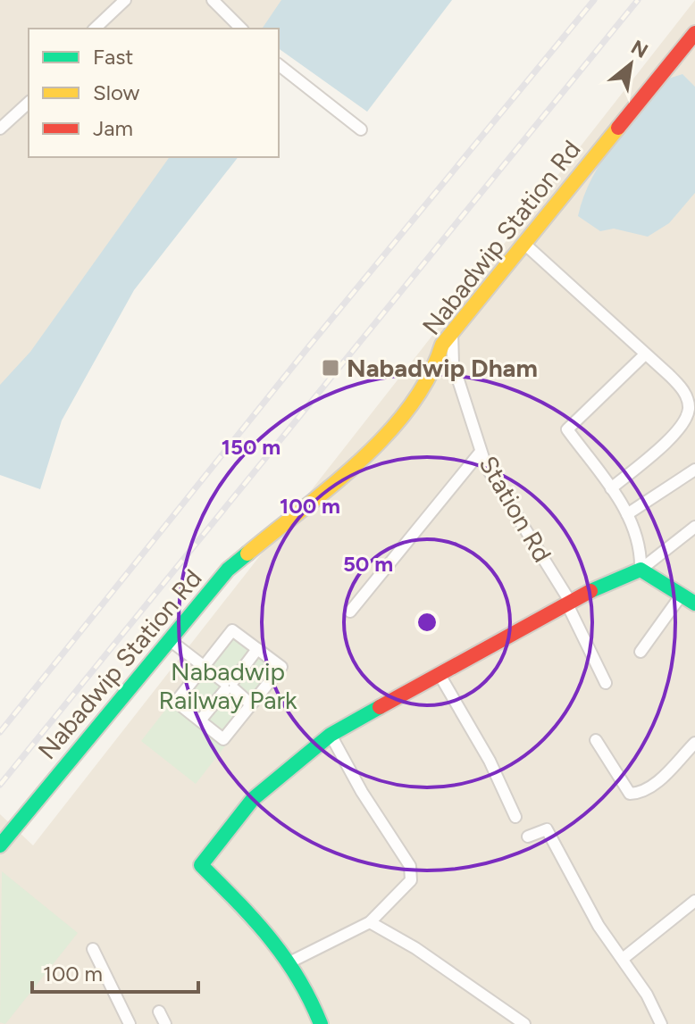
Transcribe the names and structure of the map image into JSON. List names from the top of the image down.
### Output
{
  "streets": {
    "main road": ["Nabadwip Station Rd"],
    "street": ["Station Rd"]
  },
  "crossings": [
    ["Nabadwip Station Rd", "Station Rd"]
  ],
  "parks": ["Nabadwip Railway Park"],
  "places": {
    "transit": ["Nabadwip Dham"]
  },
  "legend": ["Fast", "Slow", "Jam"],
  "scale_bar": "100 m",
  "north": "top right",
  "rings": ["150 m", "100 m", "50 m"]
}
